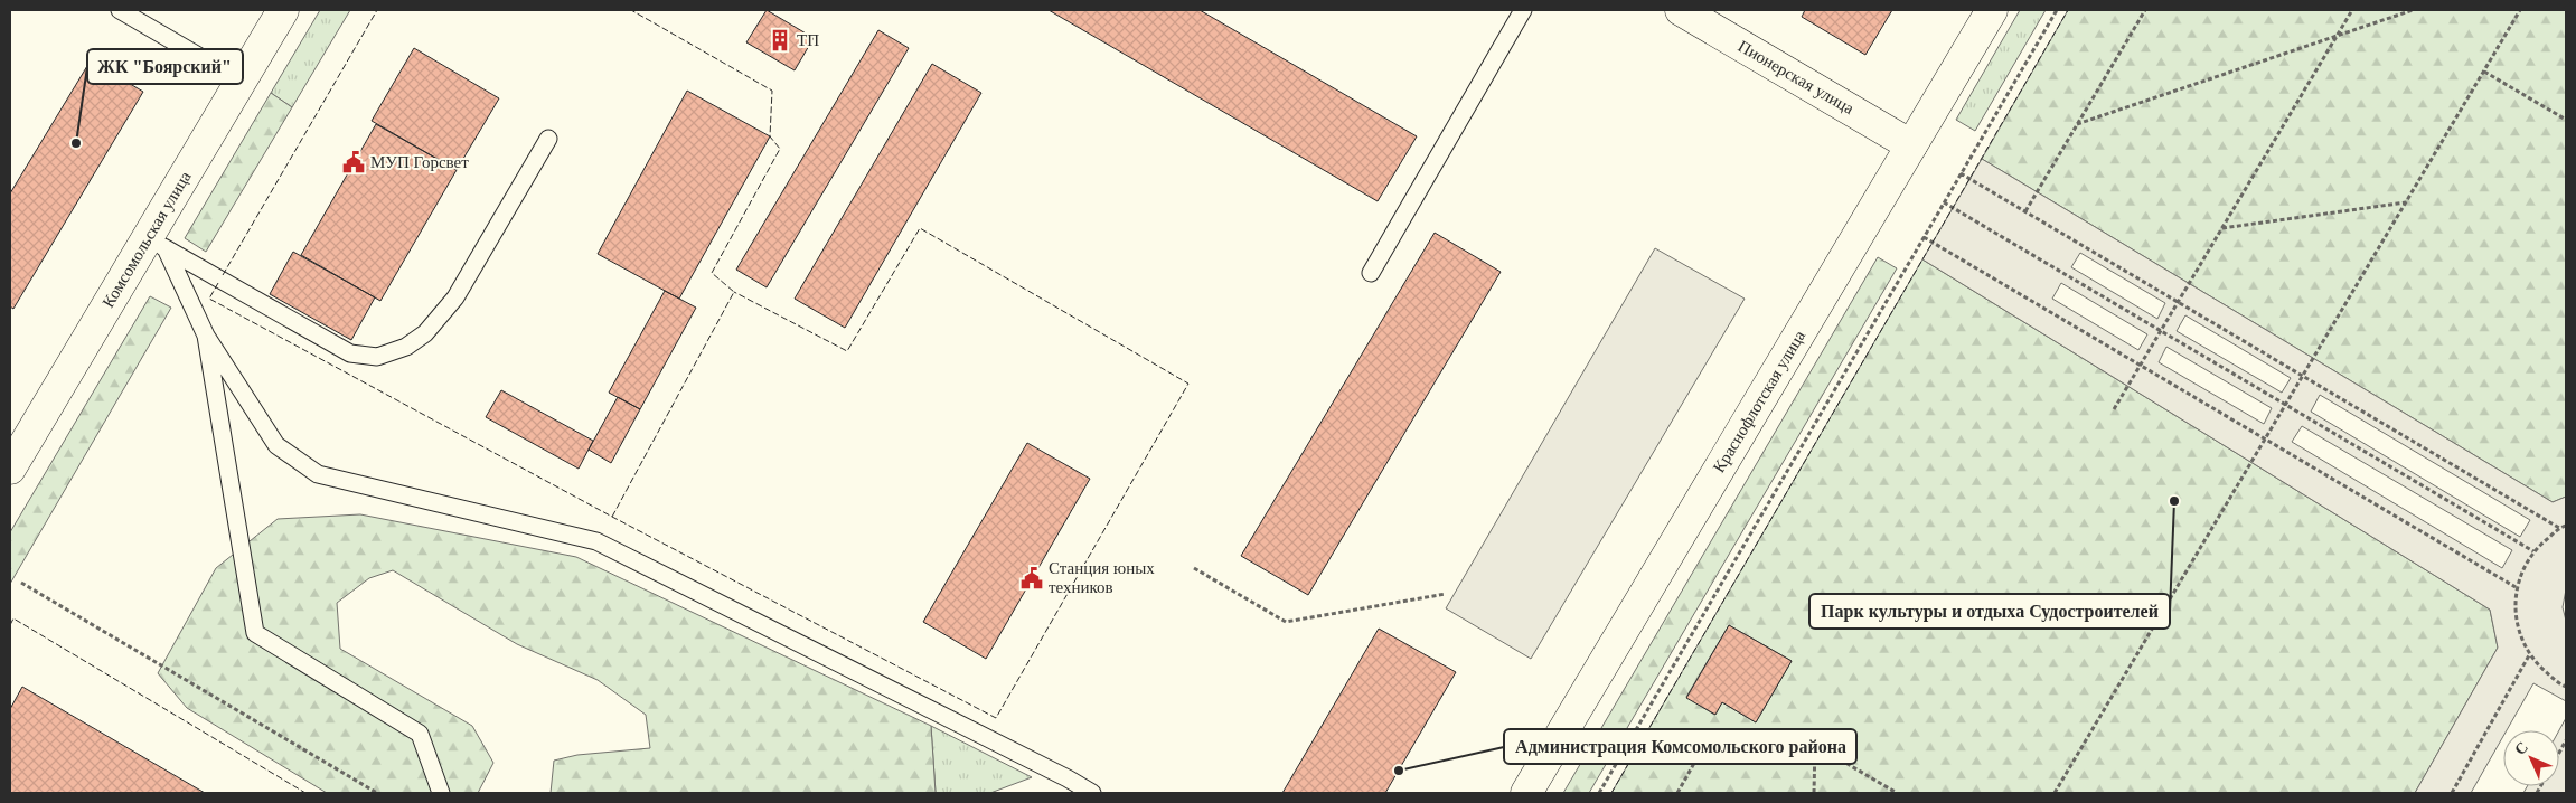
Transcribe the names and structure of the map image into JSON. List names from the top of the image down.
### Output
{
  "streets": {
    "street": ["Пионерская улица", "Комсомольская улица", "Краснофлотская улица"]
  },
  "crossings": [
    ["Пионерская улица", "Краснофлотская улица"]
  ],
  "places": {
    "building": ["ТП"],
    "other": ["ЖК \"Боярский\"", "Парк культуры и отдыха Судостроителей", "Администрация Комсомольского района"],
    "public building": ["МУП Горсвет", "Станция юных техников"]
  },
  "north": "top left"
}
